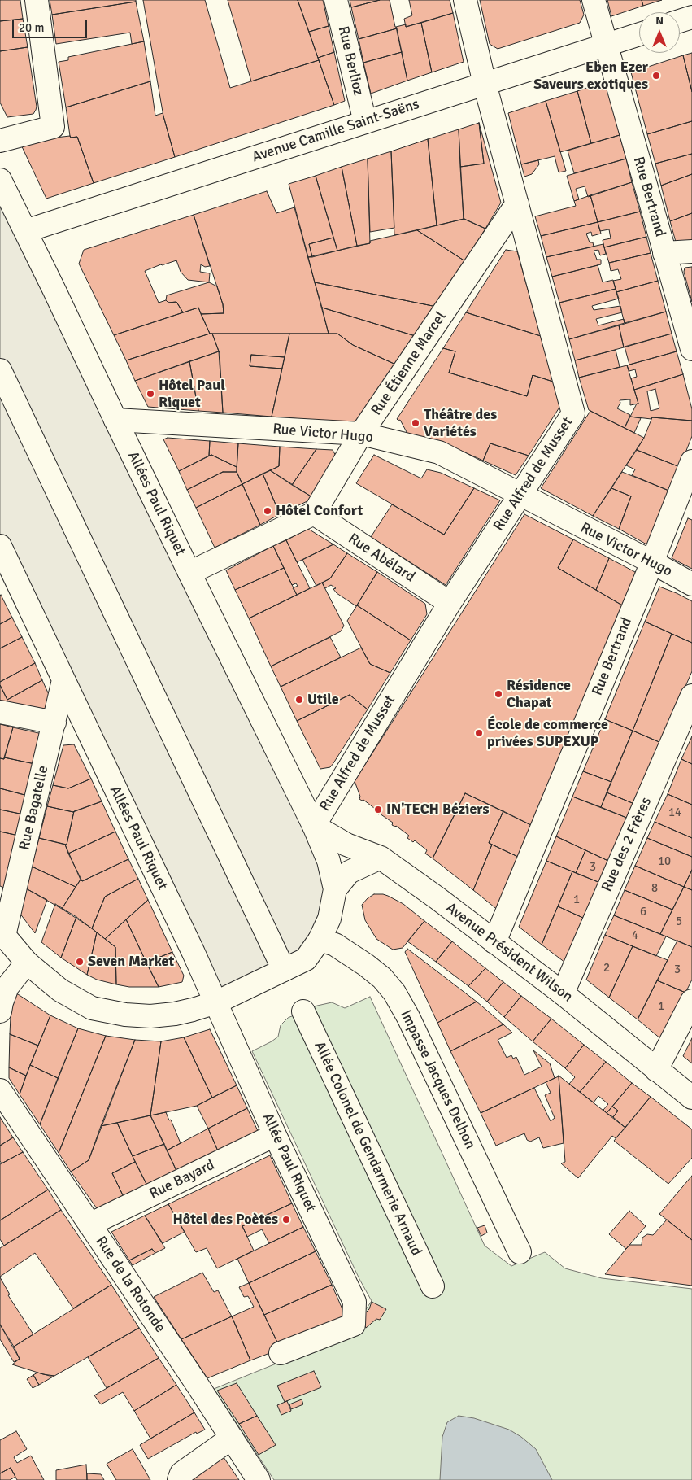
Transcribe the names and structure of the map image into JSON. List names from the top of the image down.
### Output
{
  "streets": {
    "street": [
      "Rue Berlioz",
      "Avenue Camille Saint-Saëns",
      "Rue Bertrand",
      "Rue Étienne Marcel",
      "Rue Victor Hugo",
      "Rue Alfred de Musset",
      "Allées Paul Riquet",
      "Rue Abélard",
      "Rue Bagatelle",
      "Rue des 2 Frères",
      "Avenue Président Wilson",
      "Impasse Jacques Delhon",
      "Allée Colonel de Gendarmerie Arnaud",
      "Allée Paul Riquet",
      "Rue Bayard",
      "Rue de la Rotonde"
    ]
  },
  "crossings": [
    ["Rue Berlioz", "Avenue Camille Saint-Saëns"],
    ["Avenue Camille Saint-Saëns", "Rue Bertrand"],
    ["Avenue Camille Saint-Saëns", "Rue Alfred de Musset"],
    ["Avenue Camille Saint-Saëns", "Allées Paul Riquet"],
    ["Rue Bertrand", "Rue Victor Hugo"],
    ["Rue Bertrand", "Avenue Président Wilson"],
    ["Rue Étienne Marcel", "Rue Victor Hugo"],
    ["Rue Étienne Marcel", "Rue Alfred de Musset"],
    ["Rue Étienne Marcel", "Rue Abélard"],
    ["Rue Victor Hugo", "Rue Alfred de Musset"],
    ["Rue Victor Hugo", "Allées Paul Riquet"],
    ["Rue Alfred de Musset", "Allées Paul Riquet"],
    ["Rue Alfred de Musset", "Rue Abélard"],
    ["Rue Alfred de Musset", "Avenue Président Wilson"],
    ["Allées Paul Riquet", "Rue Bagatelle"],
    ["Allées Paul Riquet", "Avenue Président Wilson"],
    ["Allées Paul Riquet", "Allée Paul Riquet"],
    ["Rue des 2 Frères", "Avenue Président Wilson"],
    ["Allée Paul Riquet", "Rue Bayard"],
    ["Rue Bayard", "Rue de la Rotonde"]
  ],
  "places": [
    "Eben Ezer Saveurs exotiques",
    "Hôtel Paul Riquet",
    "Théâtre des Variétés",
    "Hôtel Confort",
    "Résidence Chapat",
    "Utile",
    "École de commerce privées SUPEXUP",
    "IN'TECH Béziers",
    "Seven Market",
    "Hôtel des Poètes"
  ],
  "house_numbers": [
    "14",
    "10",
    "3",
    "8",
    "1",
    "6",
    "5",
    "4",
    "2",
    "3",
    "1"
  ],
  "scale_bar": "20 m",
  "north": "top"
}
